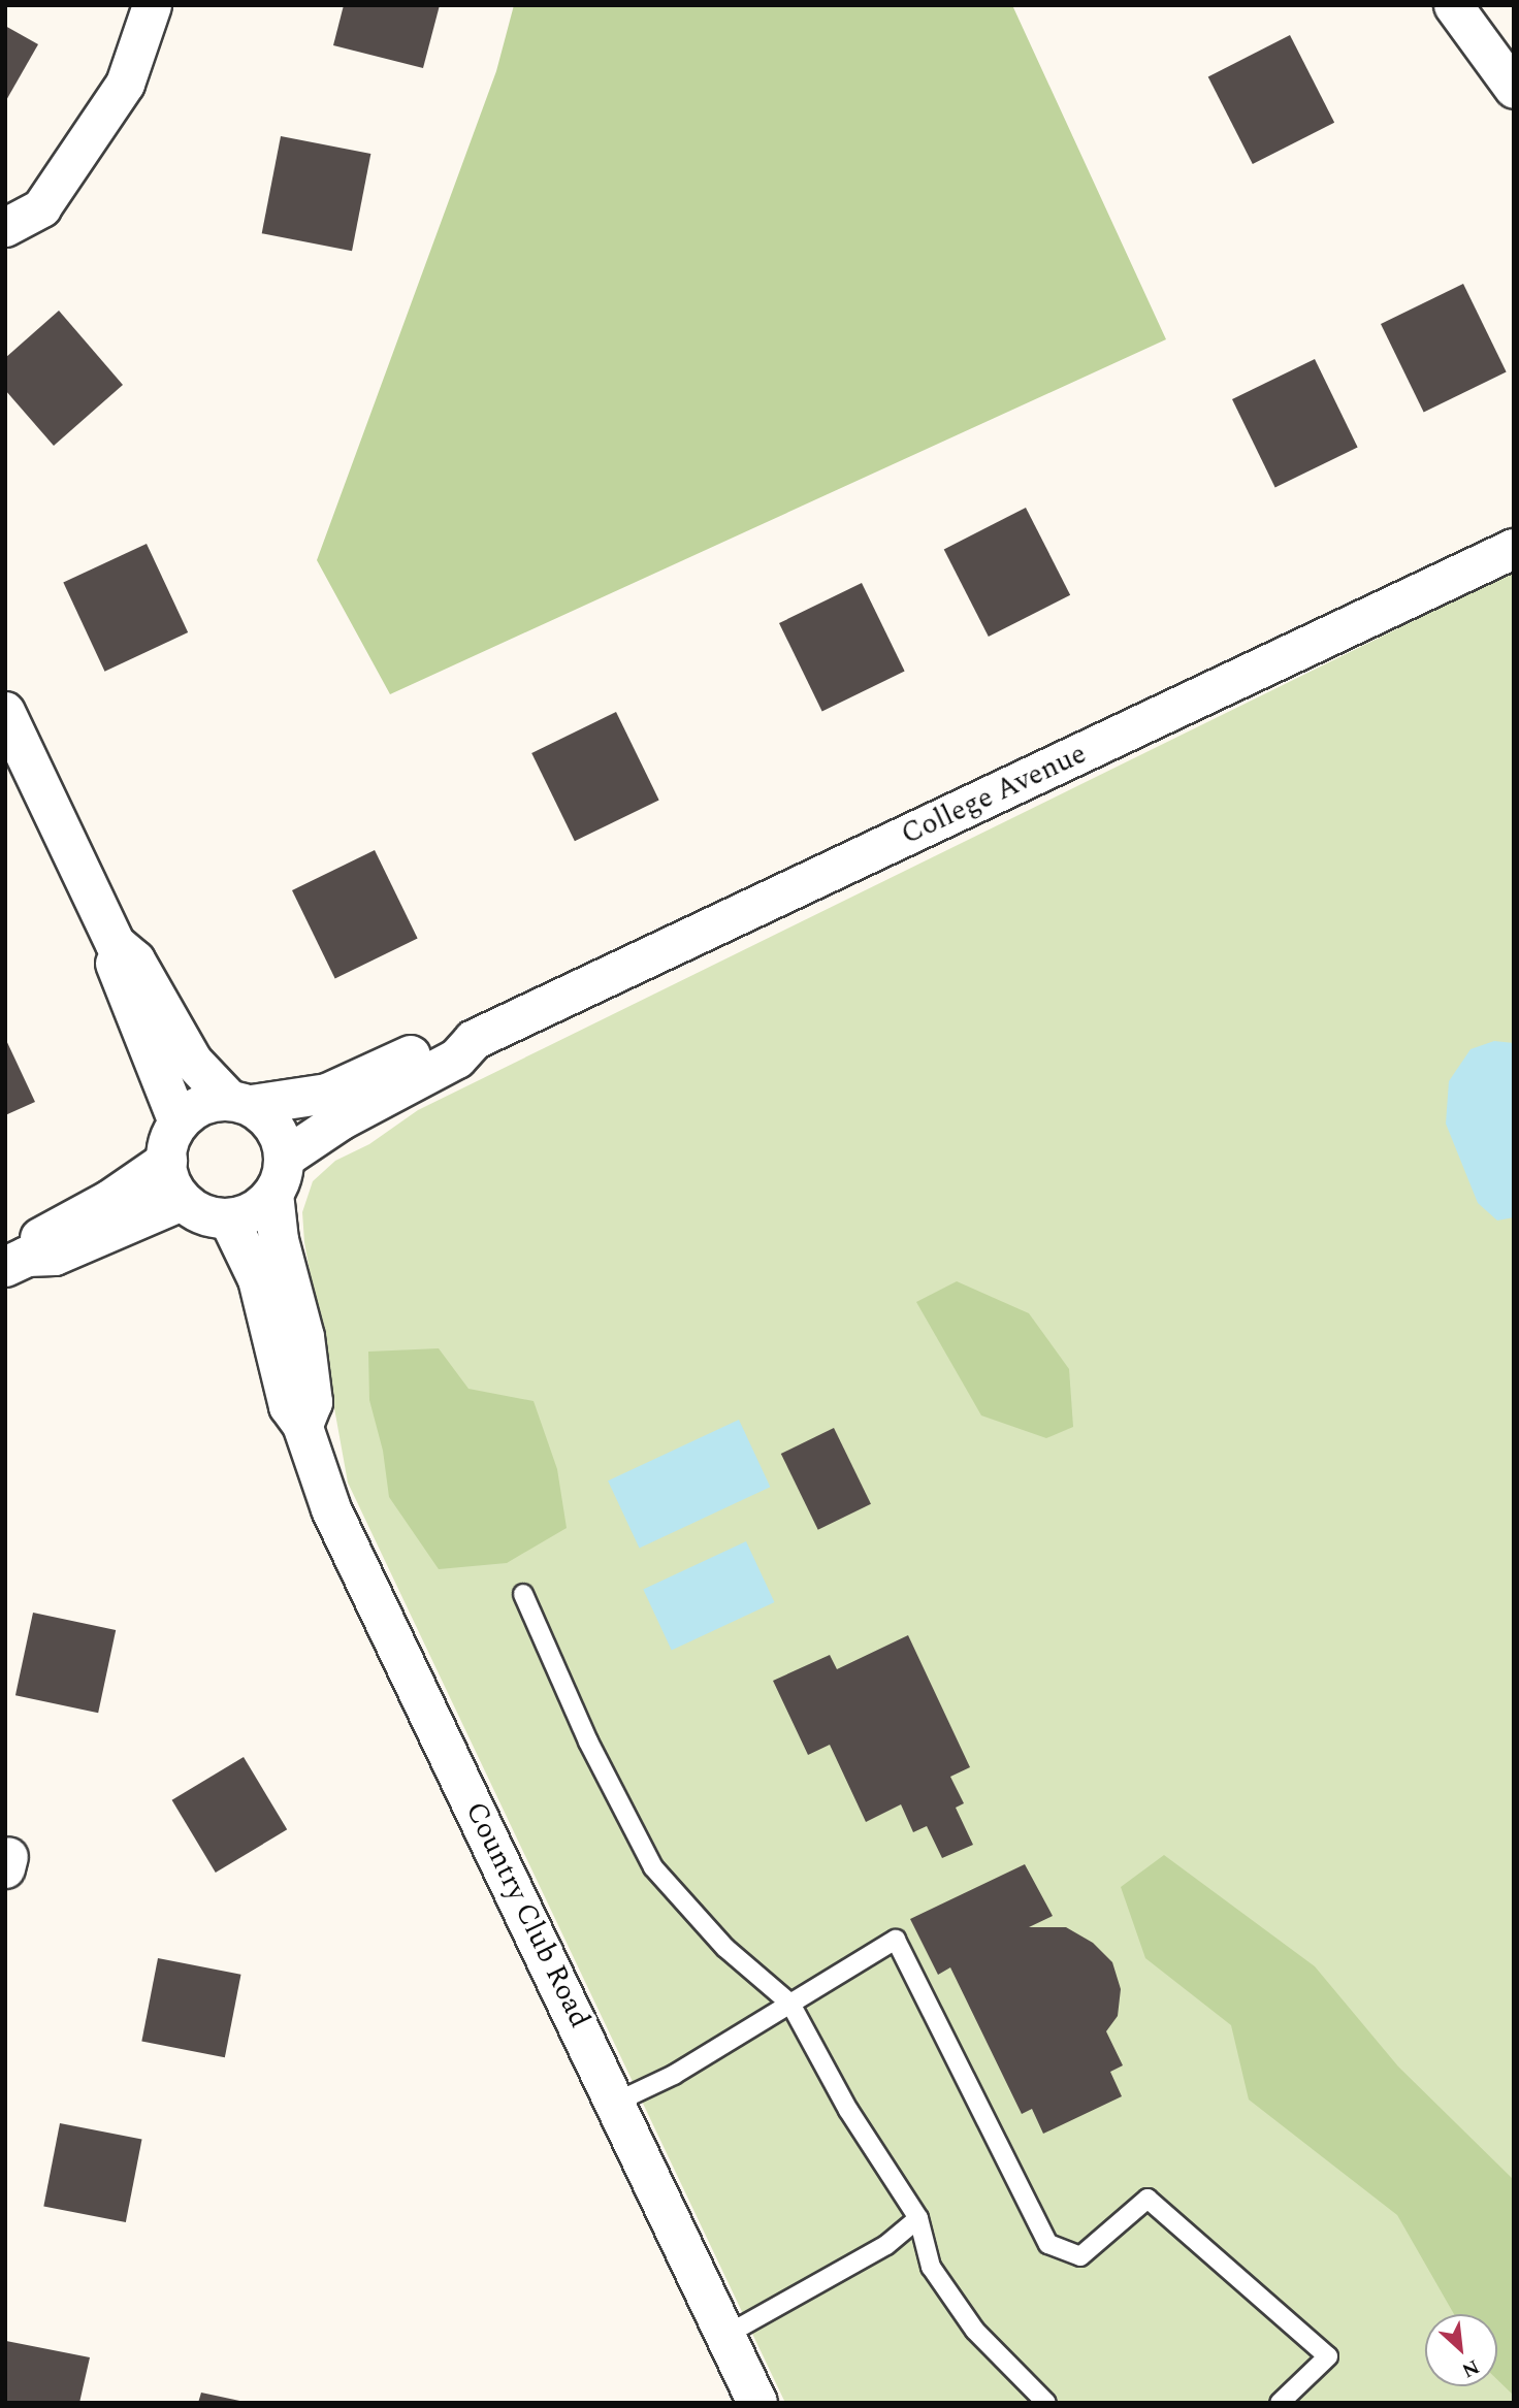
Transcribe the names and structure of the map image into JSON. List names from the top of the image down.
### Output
{
  "streets": {
    "street": ["College Avenue", "Country Club Road"]
  },
  "crossings": [
    ["College Avenue", "Country Club Road"]
  ],
  "north": "bottom right"
}
